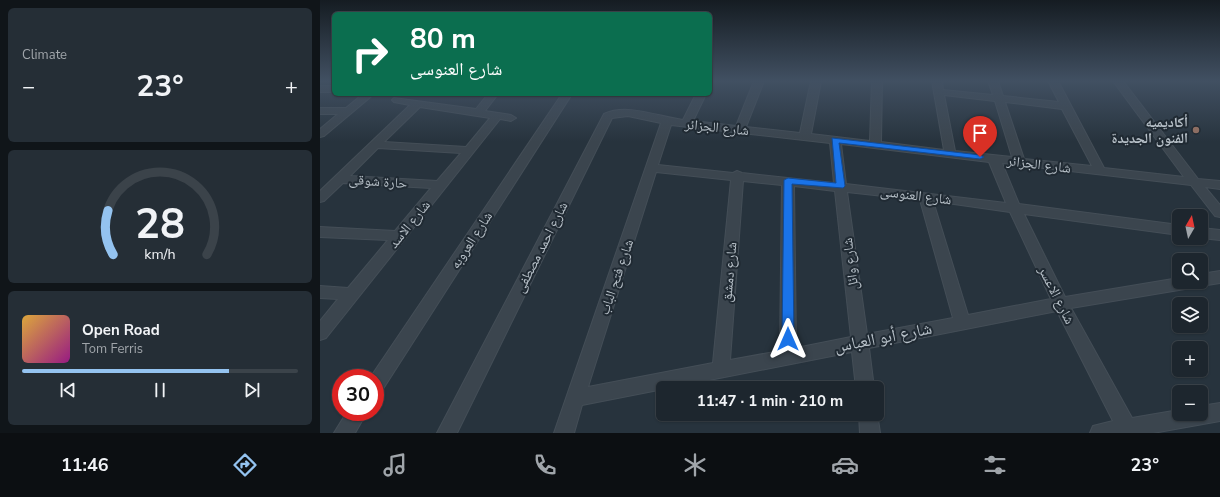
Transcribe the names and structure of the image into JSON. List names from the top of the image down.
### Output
{
  "streets": {
    "street": [
      "شارع الجزائر",
      "حارة شوقى",
      "شارع العنوسى",
      "شارع الاسد",
      "شارع العروبه",
      "شارع احمد مصطفى",
      "شارع وائل",
      "شارع دمشق",
      "شارع فتح الباب",
      "شارع الاعسر",
      "شارع أبو العباس"
    ]
  },
  "crossings": [
    ["شارع الجزائر", "شارع احمد مصطفى"],
    ["شارع الجزائر", "شارع وائل"],
    ["شارع الجزائر", "شارع فتح الباب"],
    ["شارع الجزائر", "شارع الاعسر"],
    ["حارة شوقى", "شارع الاسد"],
    ["شارع العنوسى", "شارع وائل"],
    ["شارع العنوسى", "شارع دمشق"],
    ["شارع العنوسى", "شارع فتح الباب"],
    ["شارع العنوسى", "شارع الاعسر"],
    ["شارع احمد مصطفى", "شارع فتح الباب"],
    ["شارع وائل", "شارع أبو العباس"],
    ["شارع دمشق", "شارع أبو العباس"],
    ["شارع فتح الباب", "شارع أبو العباس"],
    ["شارع الاعسر", "شارع أبو العباس"]
  ],
  "places": ["أكاديميه الفنون الجديدة"],
  "north": "top",
  "page": {
    "tile": "Climate",
    "turn": ["80 m", "شارع العنوسى"],
    "heat": ["−", "23°", "+"],
    "map_buttons": ["+", "−"],
    "song": ["Open Road", "Tom Ferris"],
    "limit": "30",
    "trip": "11:47 · 1 min · 210 m",
    "tabs": ["11:46", "23°"],
    "gauge": ["28", "km/h"]
  }
}
